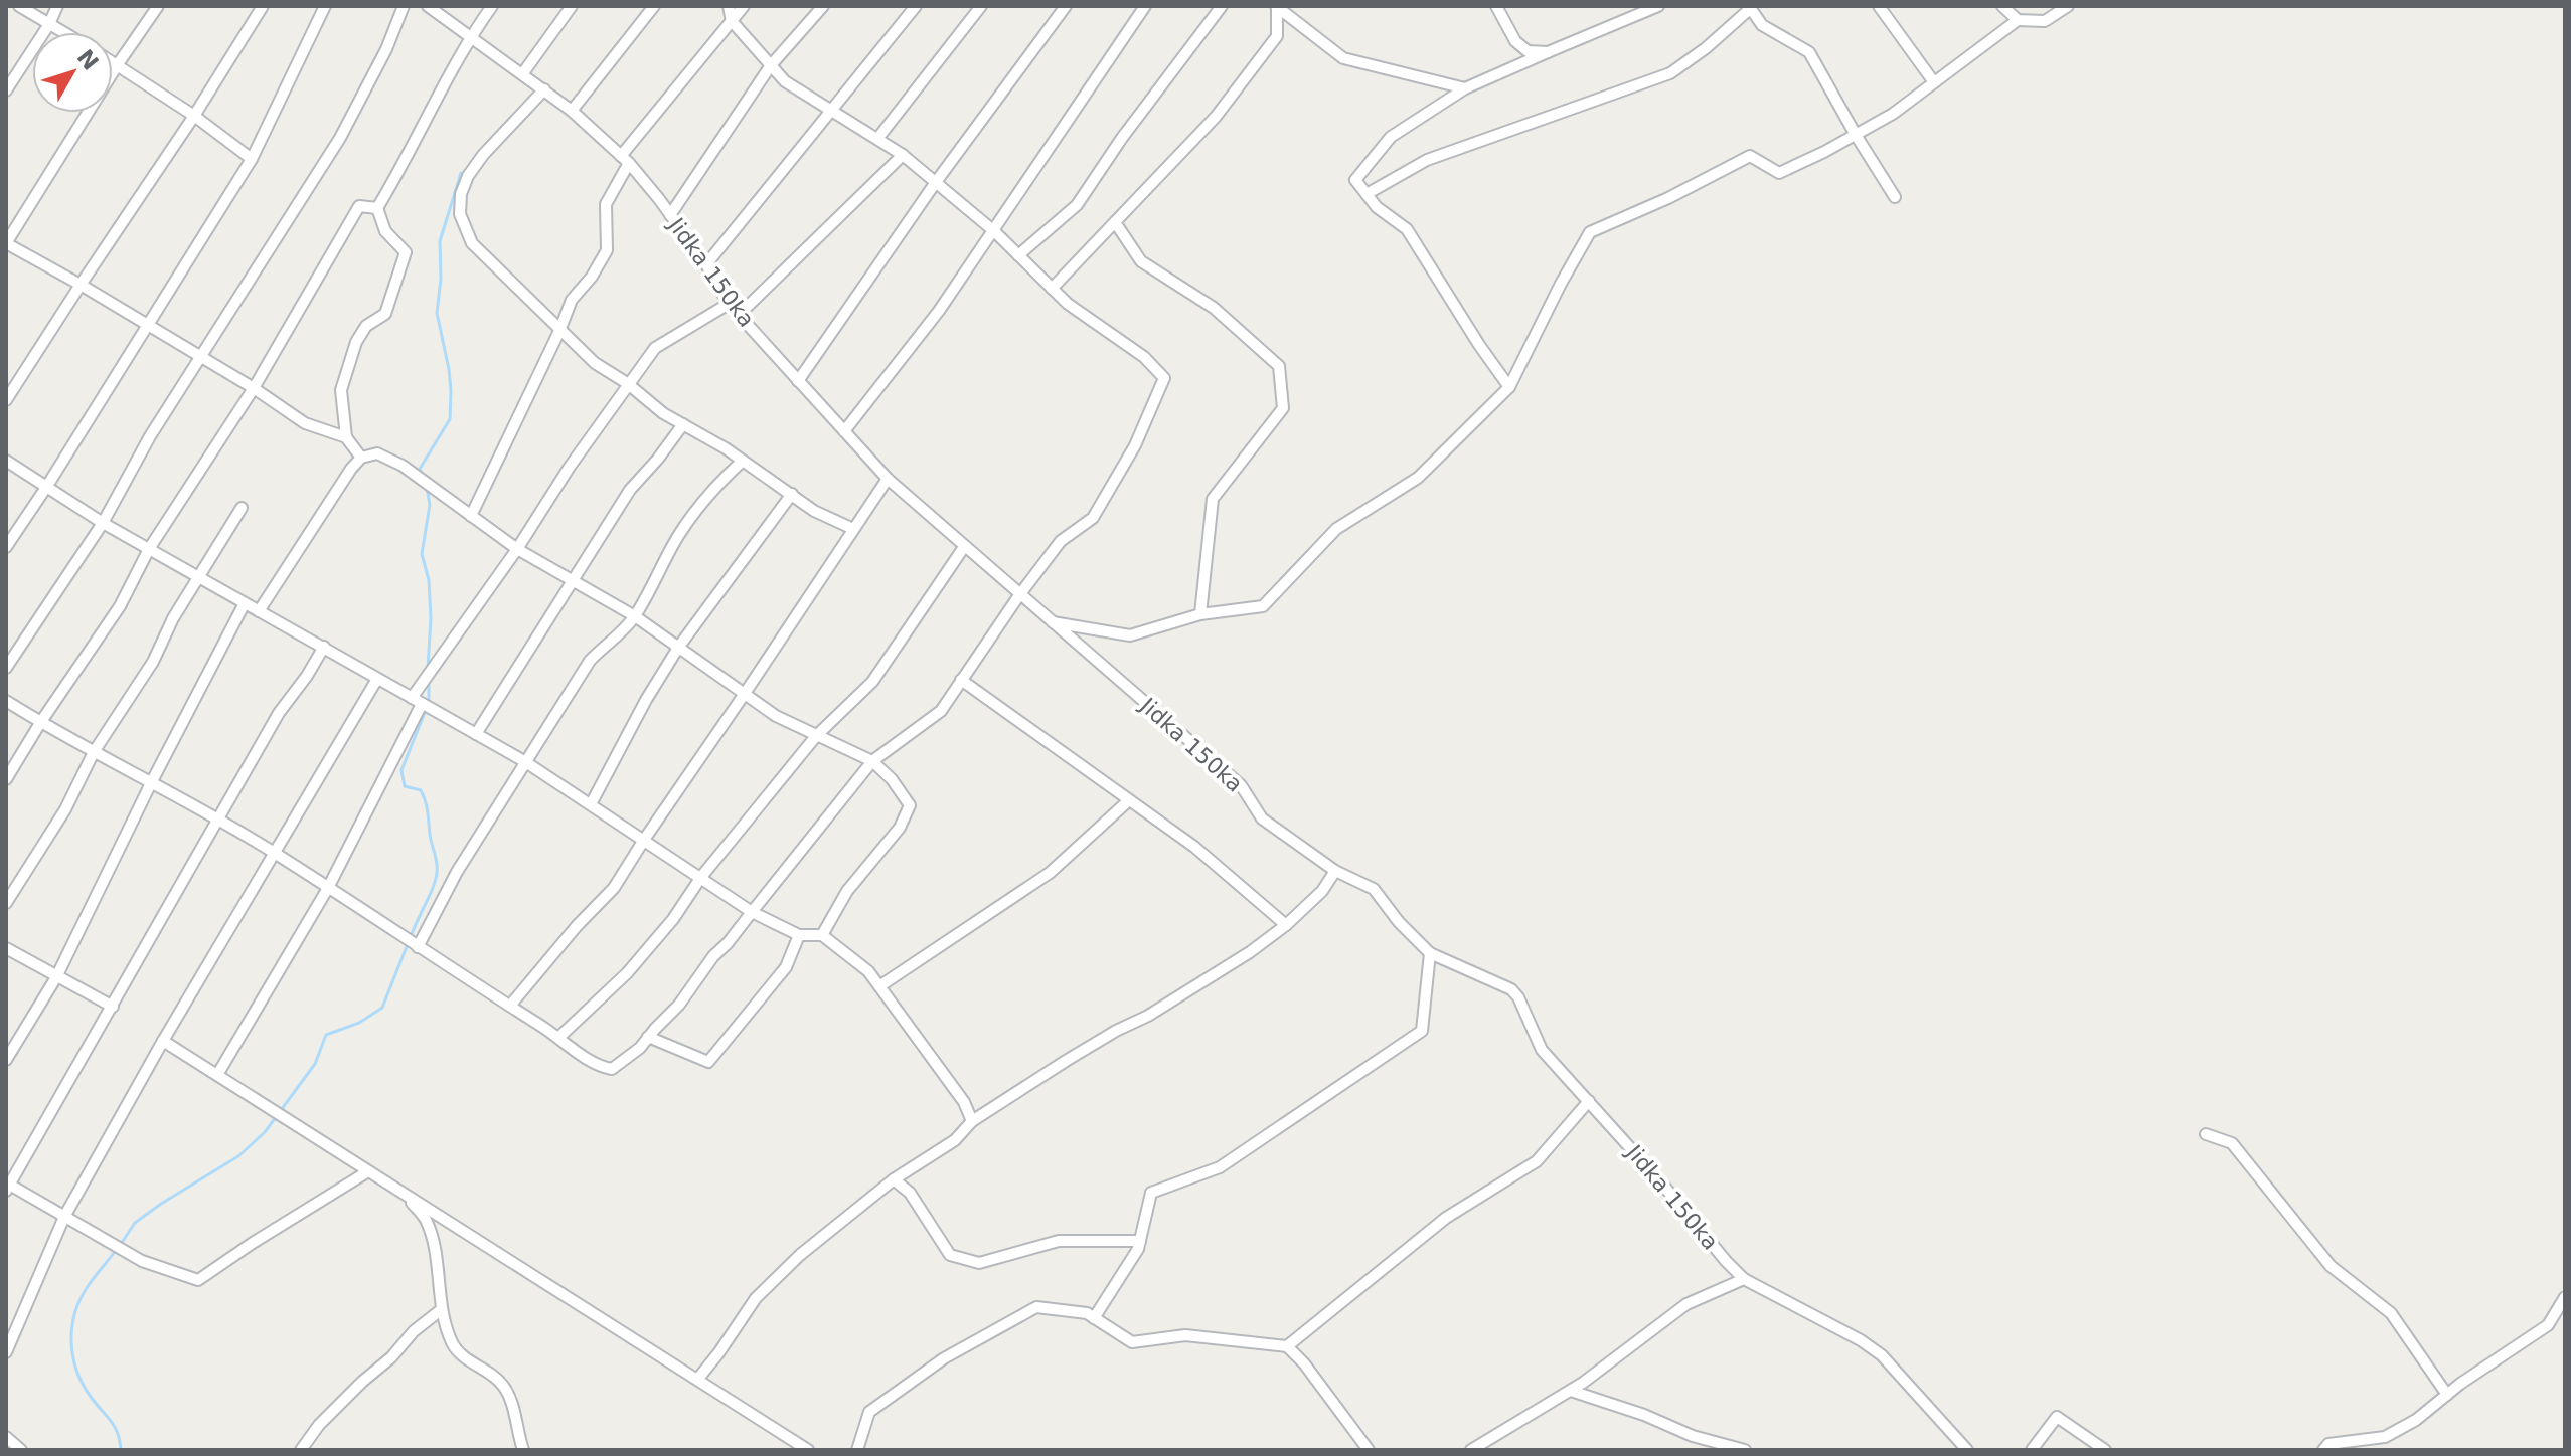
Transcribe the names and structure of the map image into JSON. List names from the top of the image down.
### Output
{
  "streets": {
    "street": ["Jidka 150ka"]
  },
  "north": "top right"
}
